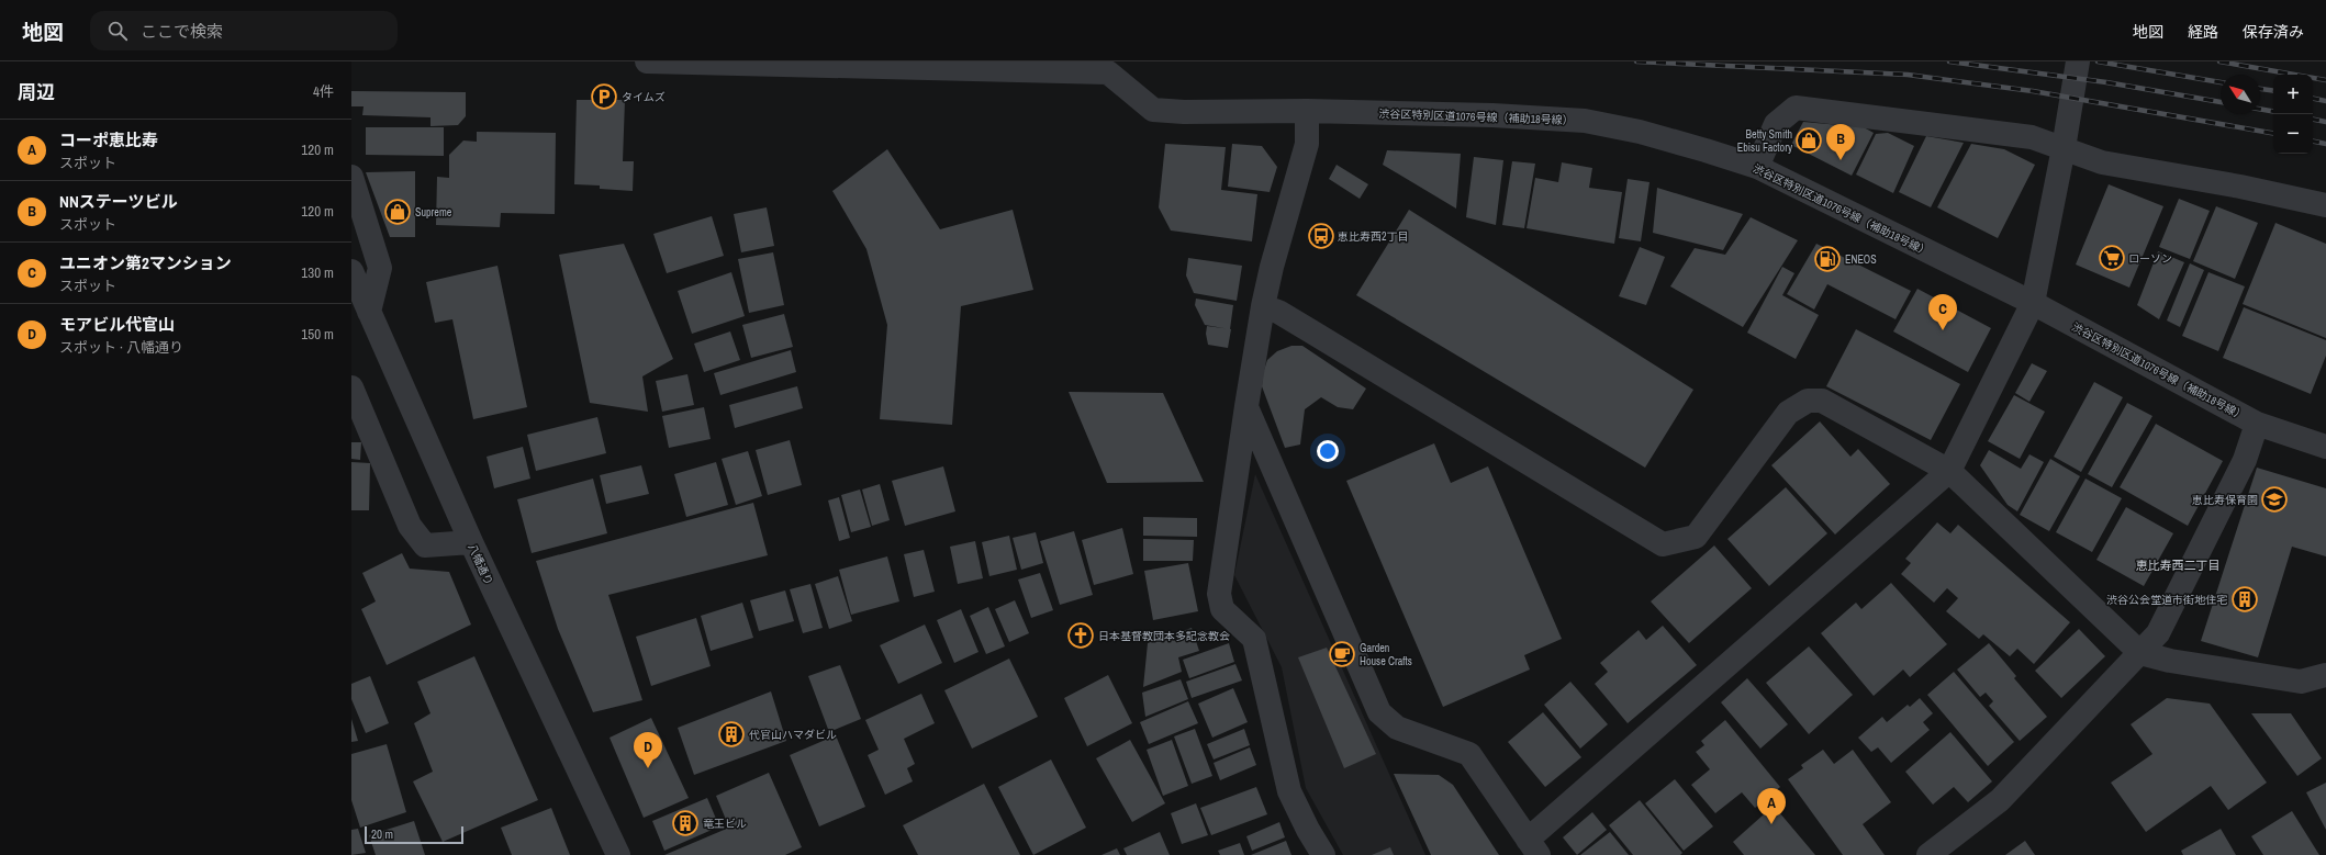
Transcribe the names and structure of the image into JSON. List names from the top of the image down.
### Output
{
  "streets": {
    "street": ["渋谷区特別区道1076号線（補助18号線）", "八幡通り"]
  },
  "districts": ["恵比寿西二丁目"],
  "places": {
    "parking": ["タイムズ"],
    "shop": ["Betty Smith Ebisu Factory", "Supreme"],
    "bus stop": ["恵比寿西2丁目"],
    "supermarket": ["ローソン"],
    "fuel station": ["ENEOS"],
    "school or university": ["恵比寿保育園"],
    "building": ["渋谷公会堂道市街地住宅", "代官山ハマダビル", "竜王ビル"],
    "church": ["日本基督教団本多記念教会"],
    "cafe": ["Garden House Crafts"]
  },
  "scale_bar": "20 m",
  "north": "top left",
  "page": {
    "header": "地図",
    "search": "ここで検索",
    "nav": ["地図", "経路", "保存済み"],
    "heading": ["周辺", "4件"],
    "map_buttons": ["+", "−"],
    "list": [
      {
        "mark": "A",
        "name": "コーポ恵比寿",
        "note": "スポット",
        "value": "120 m"
      },
      {
        "mark": "B",
        "name": "NNステーツビル",
        "note": "スポット",
        "value": "120 m"
      },
      {
        "mark": "C",
        "name": "ユニオン第2マンション",
        "note": "スポット",
        "value": "130 m"
      },
      {
        "mark": "D",
        "name": "モアビル代官山",
        "note": "スポット · 八幡通り",
        "value": "150 m"
      }
    ],
    "pins": [
      "B",
      "C",
      "D",
      "A"
    ],
    "scale": "20 m"
  }
}
